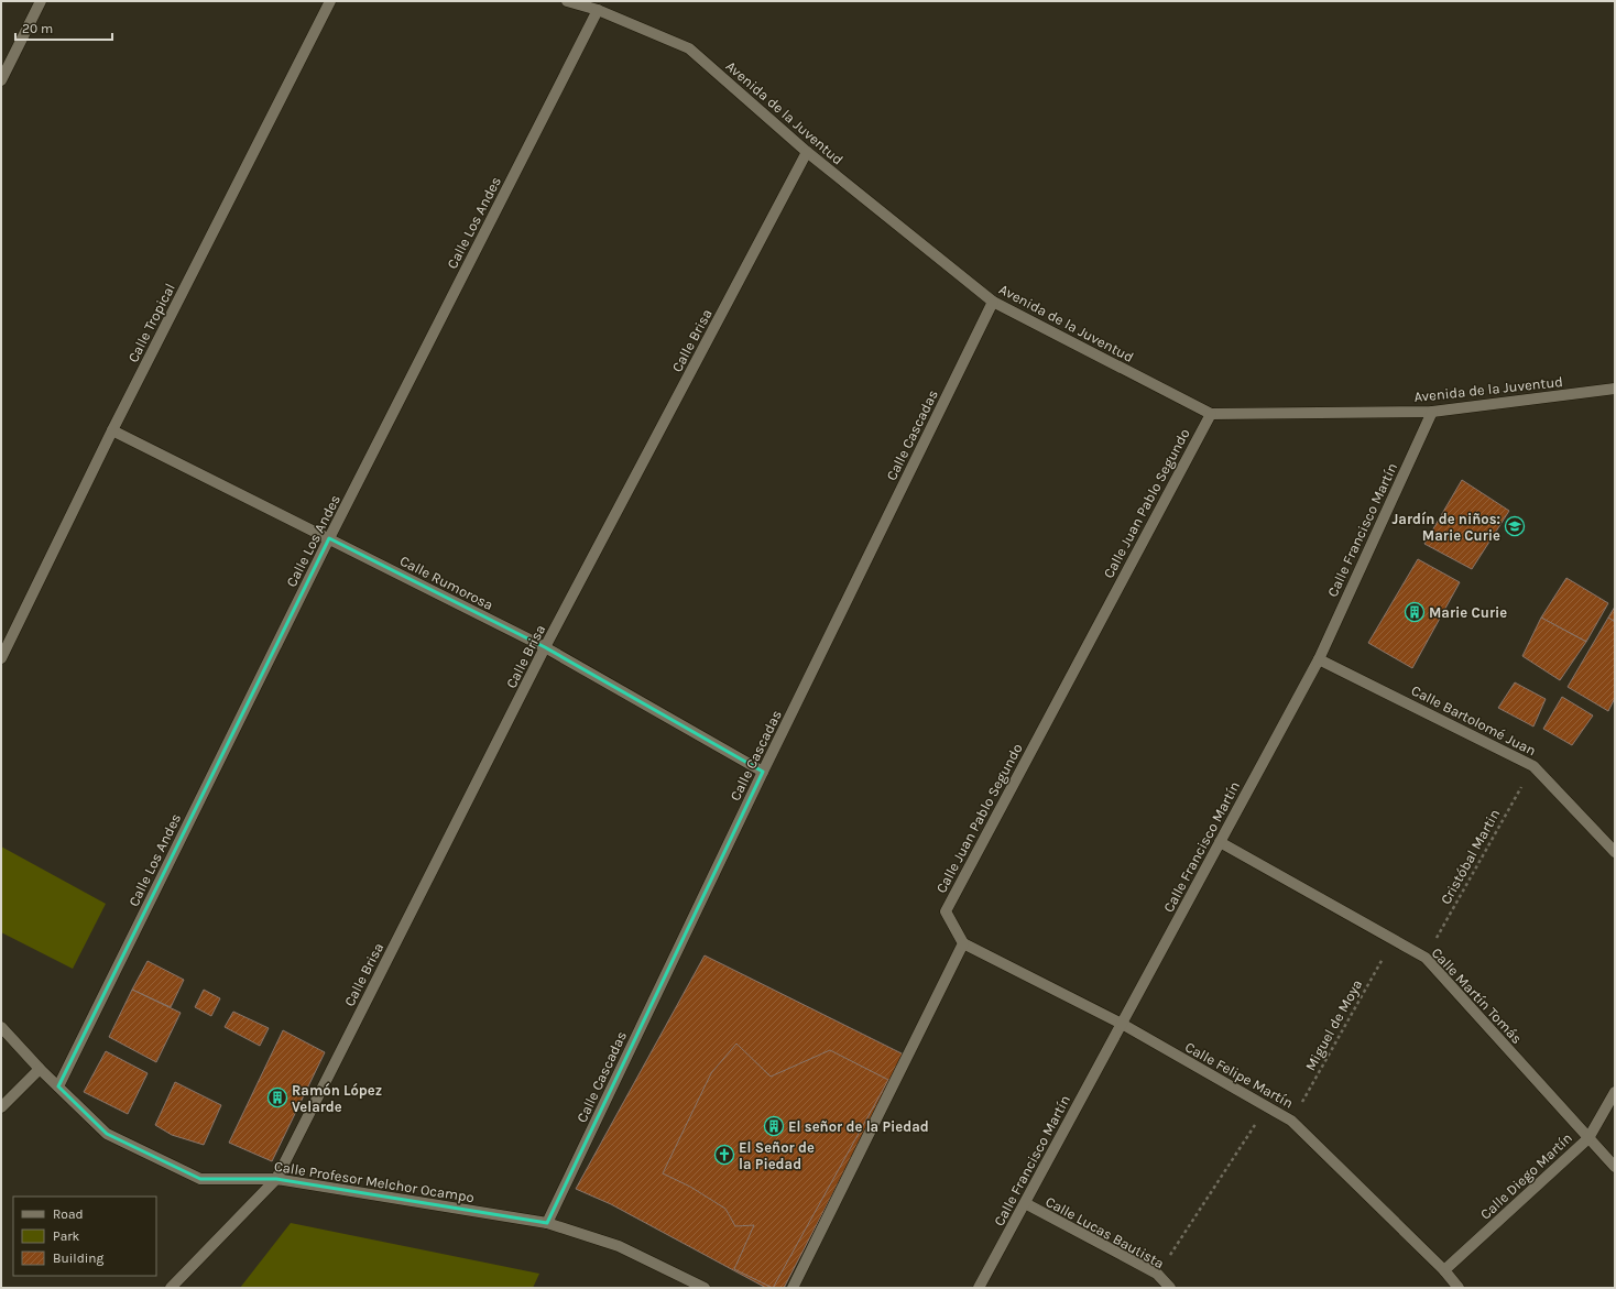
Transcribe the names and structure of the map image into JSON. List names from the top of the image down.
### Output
{
  "streets": {
    "street": [
      "Avenida de la Juventud",
      "Calle Los Andes",
      "Calle Tropical",
      "Calle Brisa",
      "Calle Cascadas",
      "Calle Juan Pablo Segundo",
      "Calle Francisco Martín",
      "Calle Rumorosa",
      "Calle Bartolomé Juan",
      "Calle Martín Tomás",
      "Calle Felipe Martín",
      "Calle Diego Martín",
      "Calle Profesor Melchor Ocampo",
      "Calle Lucas Bautista"
    ],
    "path": ["Cristóbal Martin", "Miguel de Moya"]
  },
  "crossings": [
    ["Avenida de la Juventud", "Calle Los Andes"],
    ["Avenida de la Juventud", "Calle Brisa"],
    ["Avenida de la Juventud", "Calle Cascadas"],
    ["Avenida de la Juventud", "Calle Juan Pablo Segundo"],
    ["Avenida de la Juventud", "Calle Francisco Martín"],
    ["Calle Los Andes", "Calle Rumorosa"],
    ["Calle Los Andes", "Calle Profesor Melchor Ocampo"],
    ["Calle Tropical", "Calle Rumorosa"],
    ["Calle Brisa", "Calle Rumorosa"],
    ["Calle Brisa", "Calle Profesor Melchor Ocampo"],
    ["Calle Cascadas", "Calle Rumorosa"],
    ["Calle Cascadas", "Calle Profesor Melchor Ocampo"],
    ["Calle Juan Pablo Segundo", "Calle Felipe Martín"],
    ["Calle Francisco Martín", "Calle Bartolomé Juan"],
    ["Calle Francisco Martín", "Calle Martín Tomás"],
    ["Calle Francisco Martín", "Calle Felipe Martín"],
    ["Calle Francisco Martín", "Calle Lucas Bautista"],
    ["Calle Bartolomé Juan", "Cristóbal Martin"],
    ["Cristóbal Martin", "Calle Martín Tomás"],
    ["Calle Martín Tomás", "Miguel de Moya"],
    ["Calle Martín Tomás", "Calle Diego Martín"],
    ["Miguel de Moya", "Calle Felipe Martín"],
    ["Calle Felipe Martín", "Calle Diego Martín"]
  ],
  "places": {
    "school or university": ["Jardín de niños: Marie Curie"],
    "building": ["Marie Curie", "Ramón López Velarde", "El señor de la Piedad"],
    "church": ["El Señor de la Piedad"]
  },
  "legend": ["Road", "Park", "Building"],
  "scale_bar": "20 m"
}
